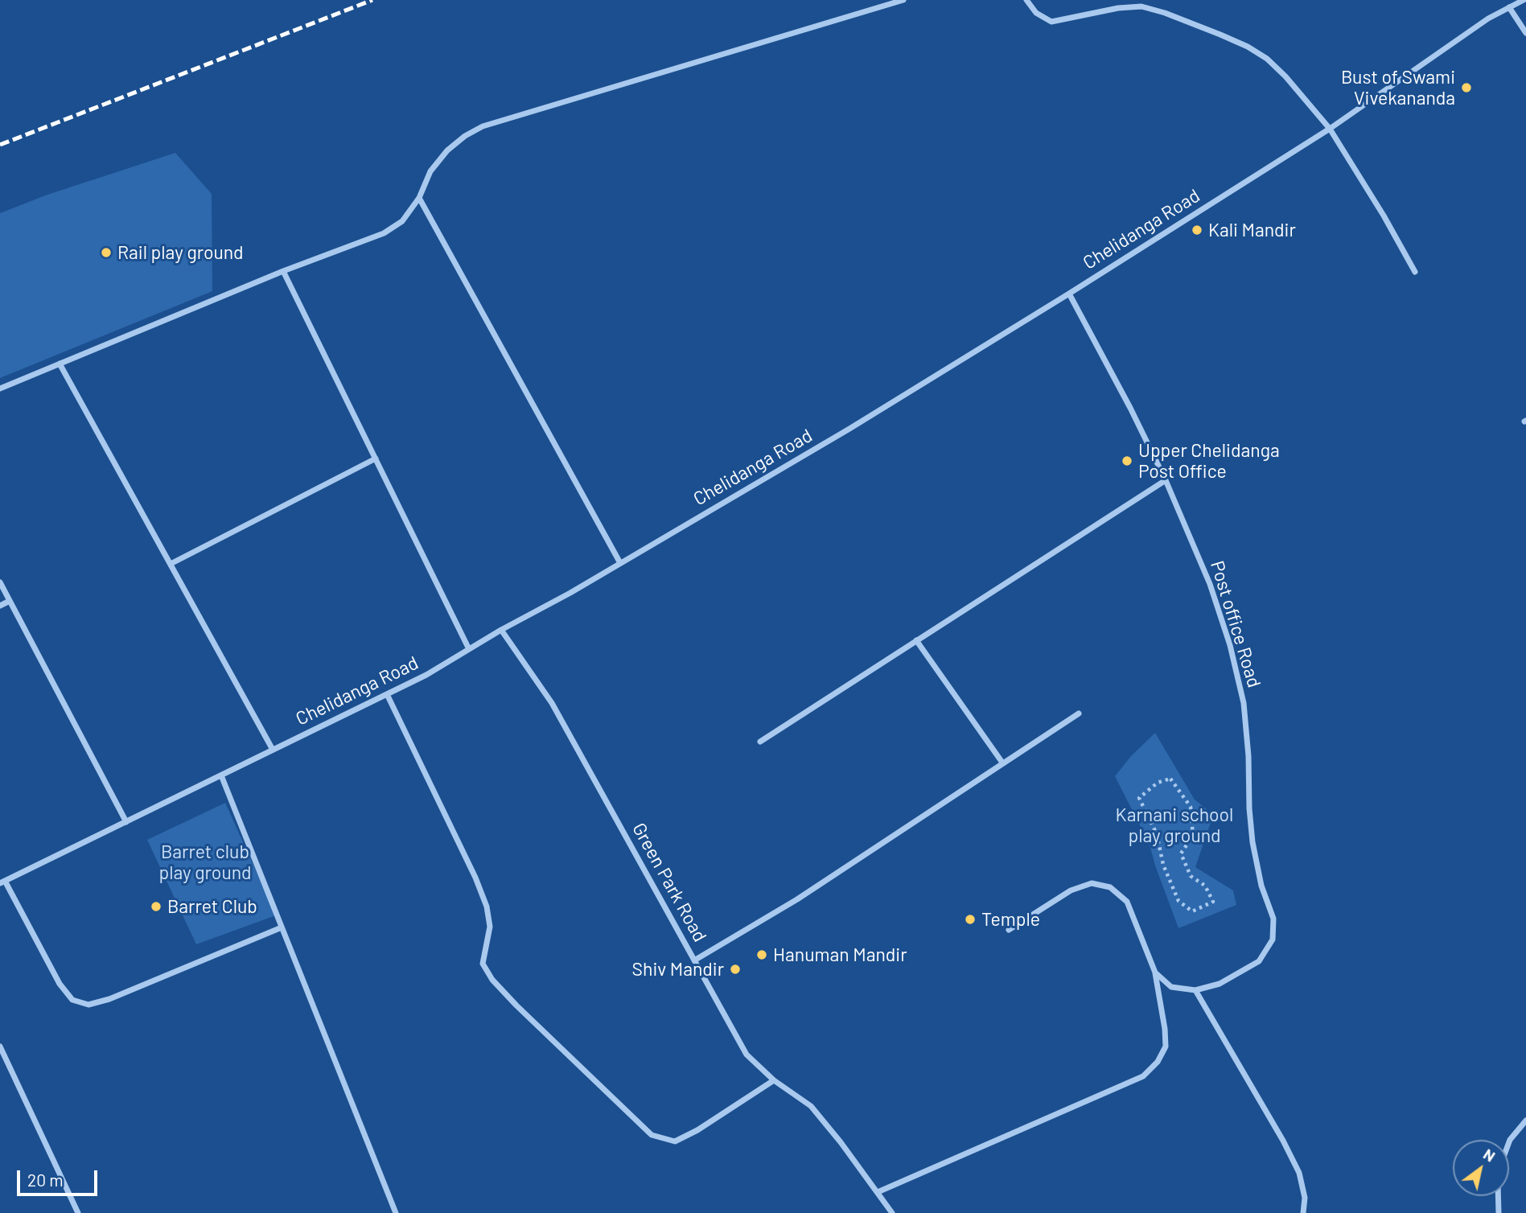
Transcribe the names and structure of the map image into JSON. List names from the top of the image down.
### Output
{
  "streets": {
    "street": ["Chelidanga Road", "Post office Road", "Green Park Road"]
  },
  "crossings": [
    ["Chelidanga Road", "Post office Road"],
    ["Chelidanga Road", "Green Park Road"]
  ],
  "parks": ["Karnani school play ground", "Barret club play ground"],
  "places": [
    "Bust of Swami Vivekananda",
    "Kali Mandir",
    "Rail play ground",
    "Upper Chelidanga Post Office",
    "Barret Club",
    "Temple",
    "Hanuman Mandir",
    "Shiv Mandir"
  ],
  "scale_bar": "20 m",
  "north": "top right"
}
